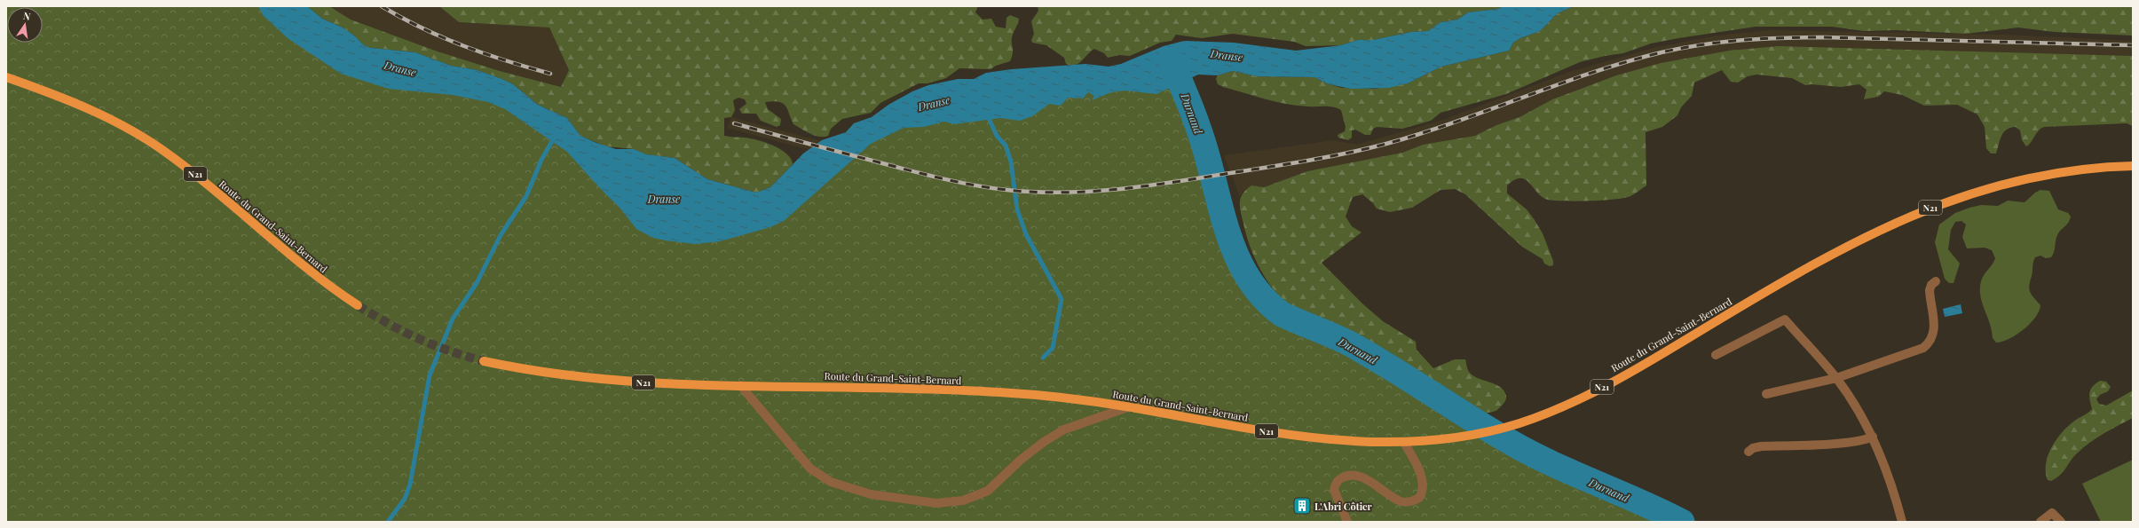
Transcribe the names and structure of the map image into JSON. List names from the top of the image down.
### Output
{
  "streets": {
    "main road": ["N21", "Route du Grand-Saint-Bernard"]
  },
  "water": ["Dranse", "Durnand"],
  "places": {
    "building": ["L'Abri Côtier"]
  },
  "north": "top"
}
